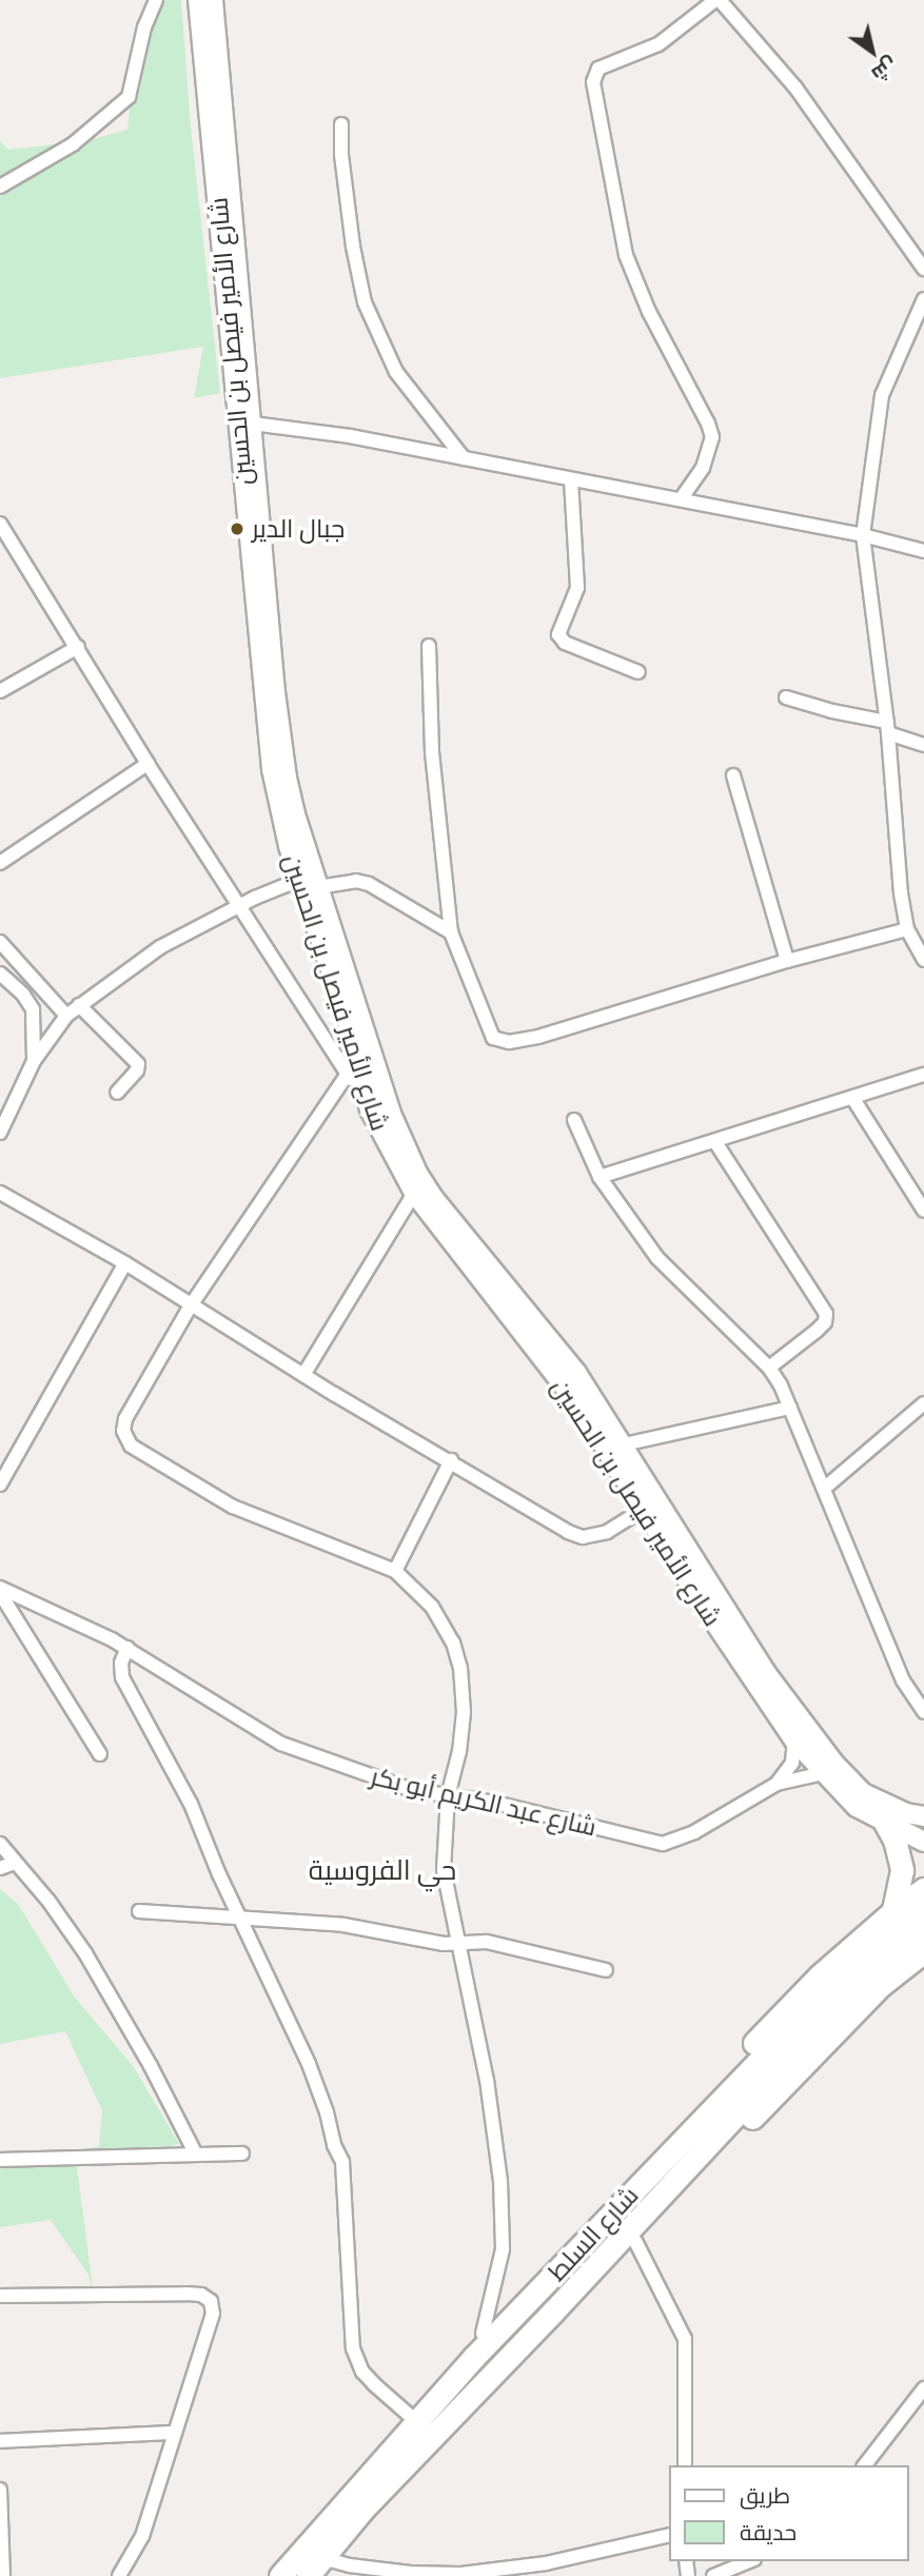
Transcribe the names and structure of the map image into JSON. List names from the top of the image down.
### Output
{
  "streets": {
    "main road": ["شارع السلط"],
    "street": ["شارع الأمير فيصل بن الحسين", "شارع عبد الكريم أبو بكر"]
  },
  "crossings": [
    ["شارع الأمير فيصل بن الحسين", "شارع عبد الكريم أبو بكر"]
  ],
  "districts": ["حي الفروسية"],
  "places": ["جبال الدير"],
  "legend": ["طريق", "حديقة"],
  "north": "bottom right"
}
